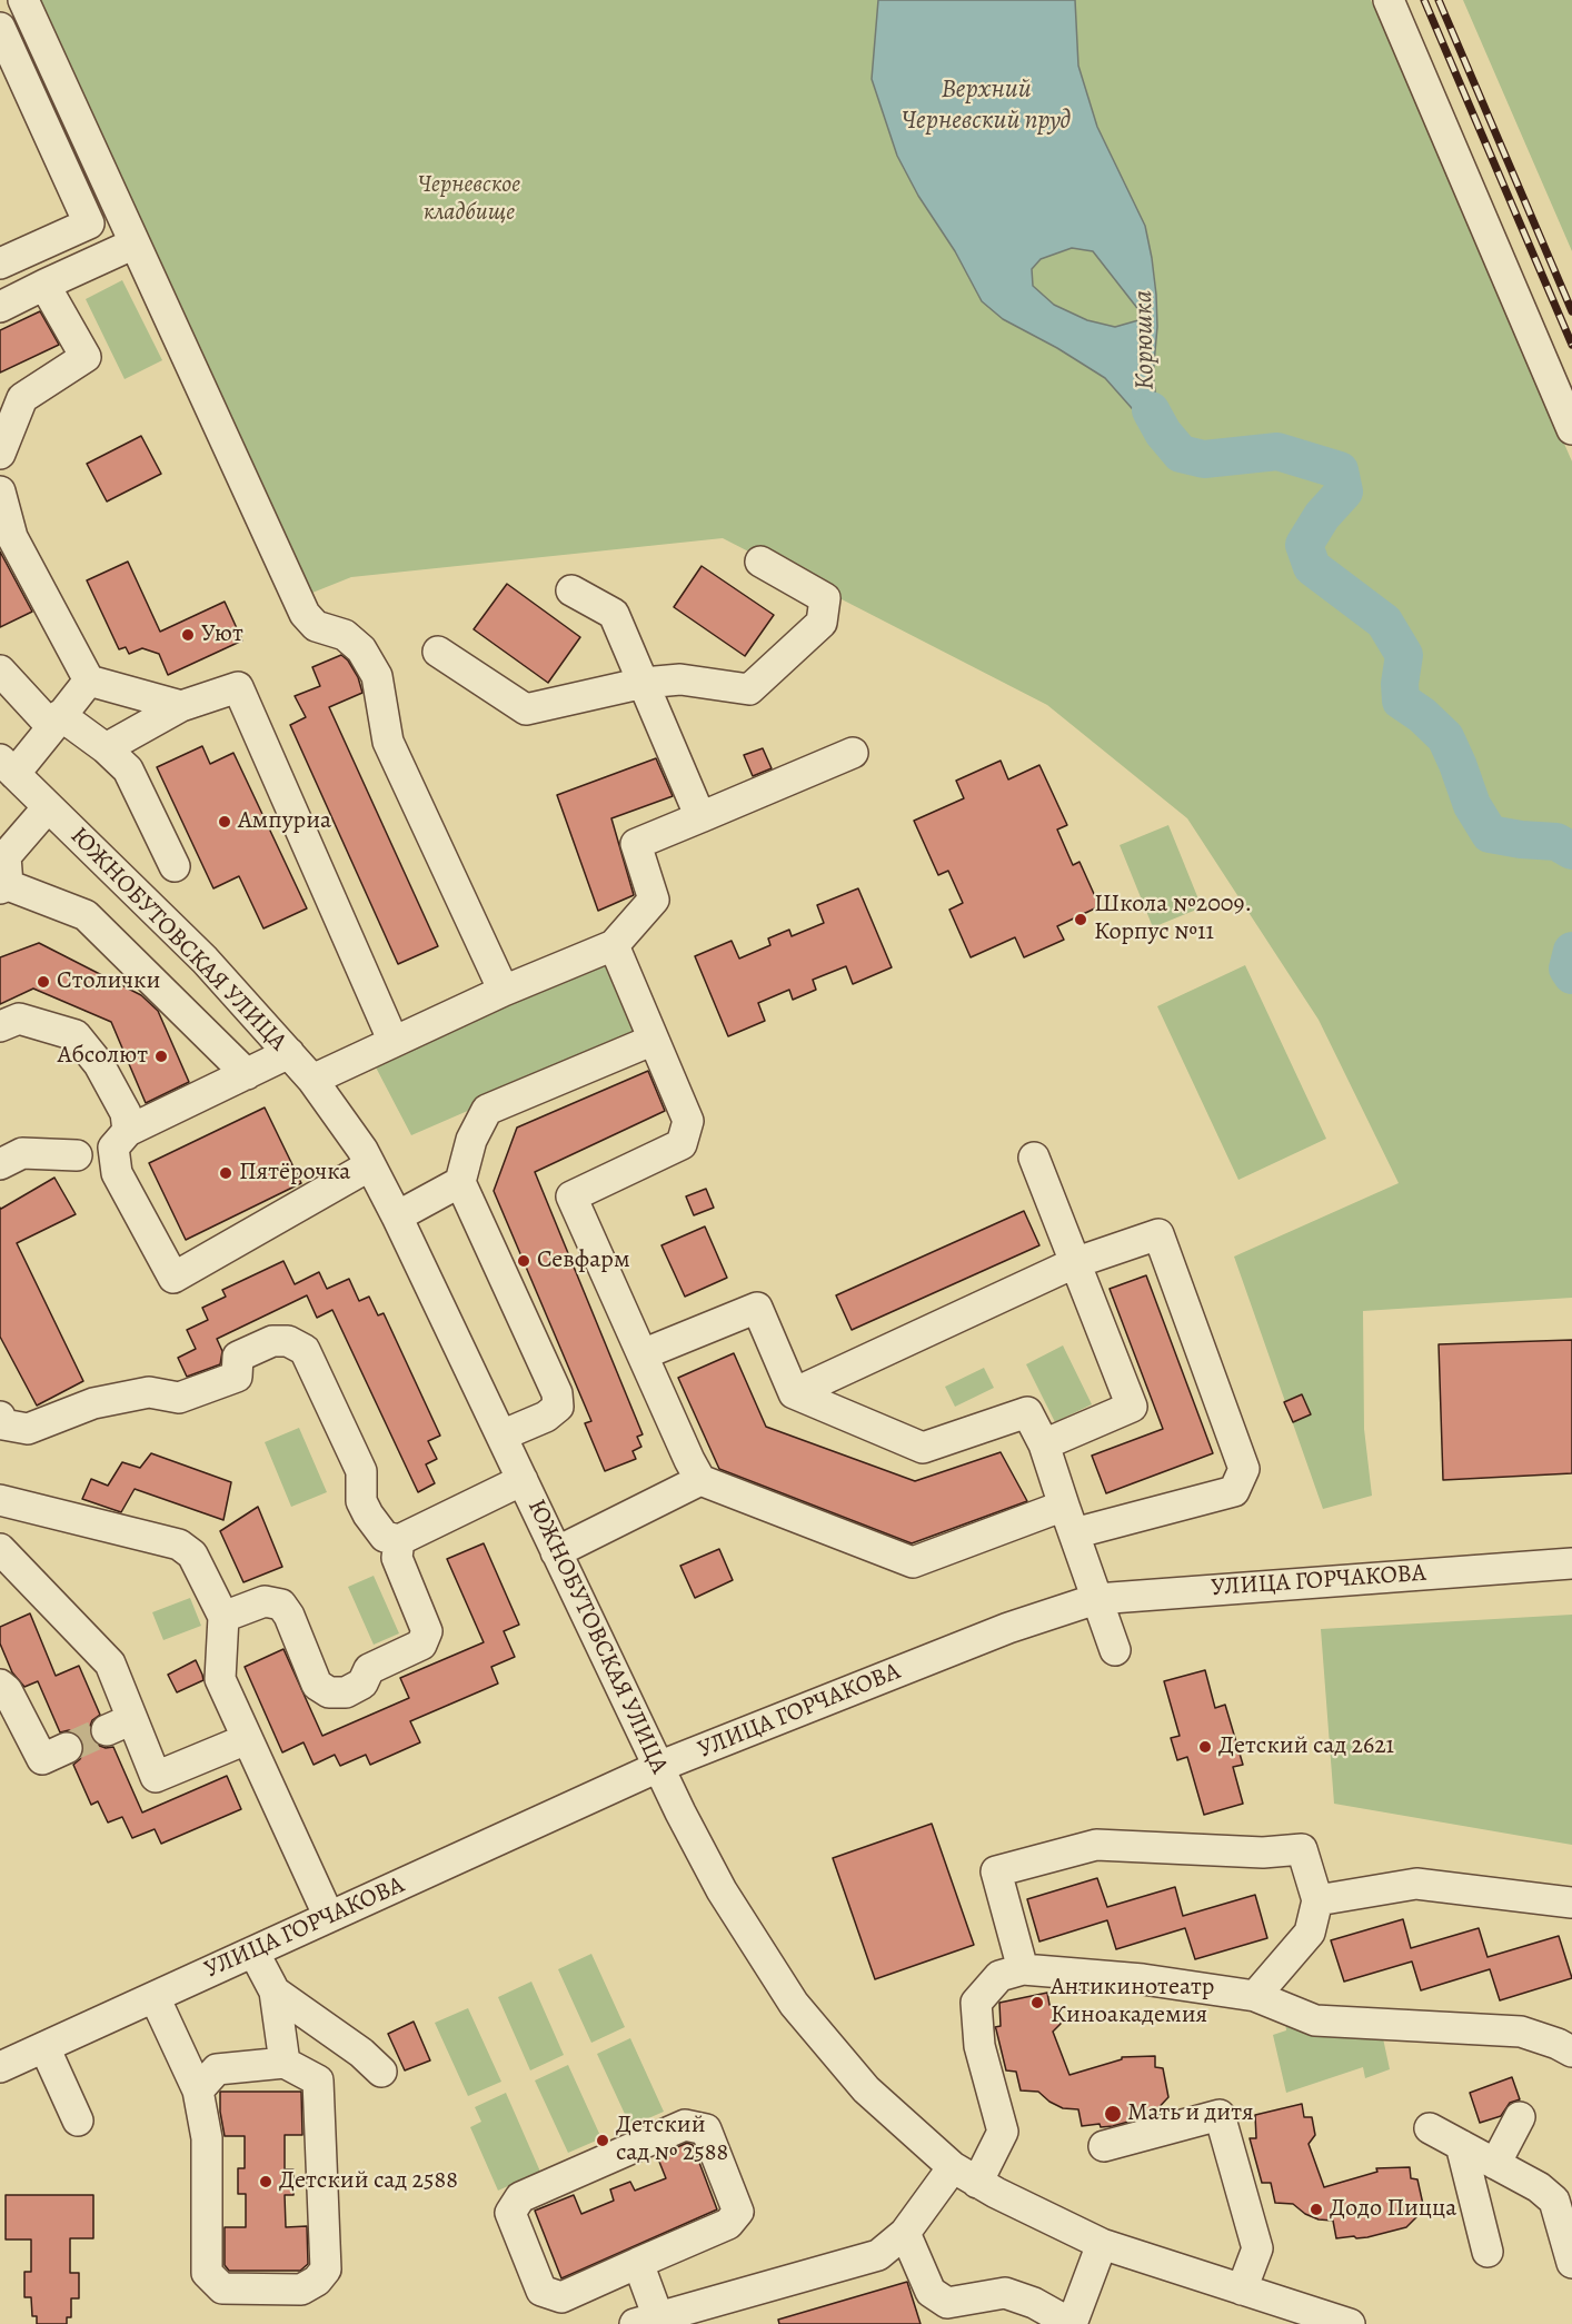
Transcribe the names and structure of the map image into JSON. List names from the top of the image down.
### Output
{
  "streets": {
    "street": ["ЮЖНОБУТОВСКАЯ УЛИЦА", "УЛИЦА ГОРЧАКОВА"]
  },
  "crossings": [
    ["ЮЖНОБУТОВСКАЯ УЛИЦА", "УЛИЦА ГОРЧАКОВА"]
  ],
  "water": ["Верхний Черневский пруд", "Корюшка"],
  "parks": ["Черневское кладбище"],
  "places": [
    "Уют",
    "Ампуриа",
    "Школа №2009. Корпус №11",
    "Столички",
    "Абсолют",
    "Пятёрочка",
    "Севфарм",
    "Детский сад 2621",
    "Антикинотеатр Киноакадемия",
    "Мать и дитя",
    "Детский сад № 2588",
    "Детский сад 2588",
    "Додо Пицца"
  ]
}
